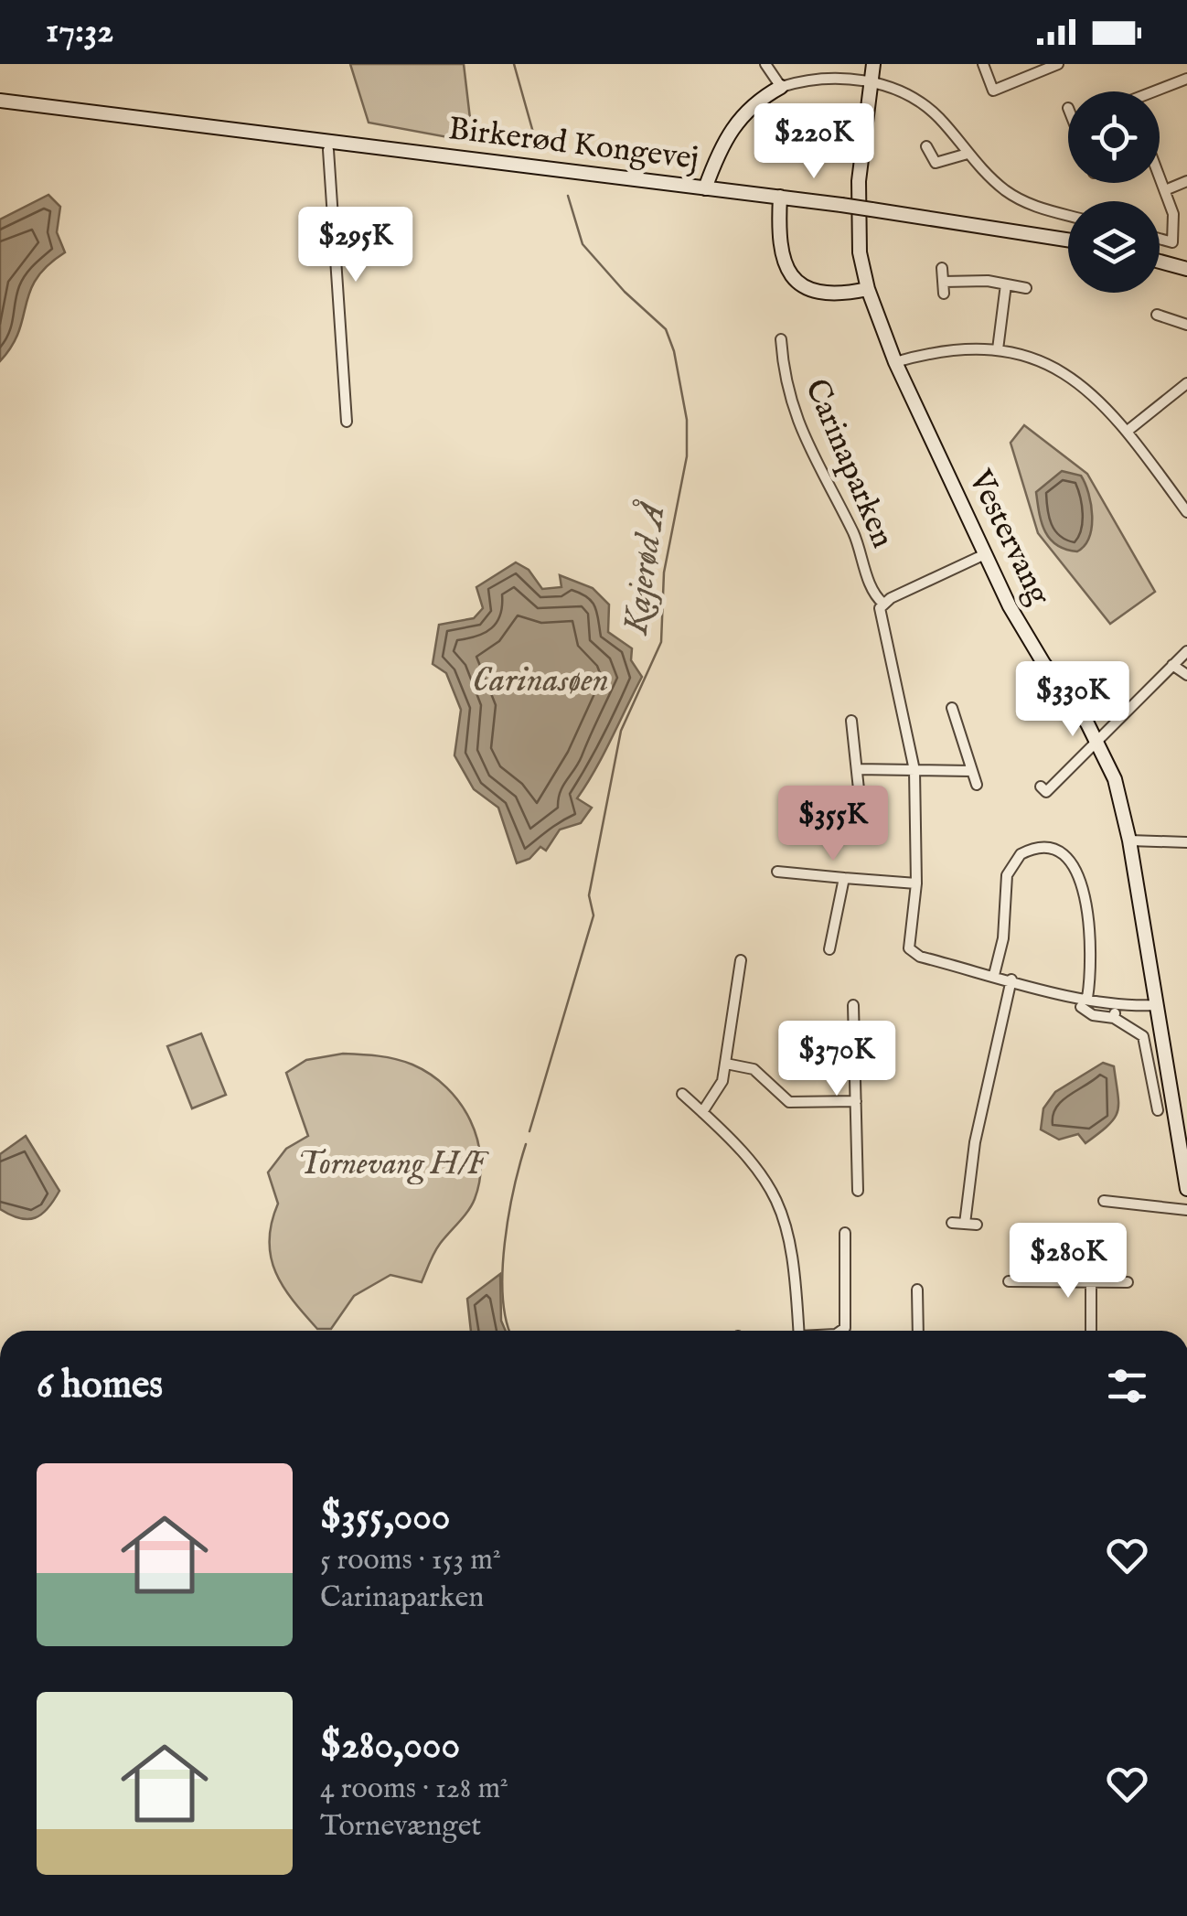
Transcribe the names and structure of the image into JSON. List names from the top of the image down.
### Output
{
  "streets": {
    "main road": ["Birkerød Kongevej", "Vestervang"],
    "street": ["Carinaparken"]
  },
  "crossings": [
    ["Carinaparken", "Vestervang"]
  ],
  "water": ["Kajerød Å", "Carinasøen"],
  "parks": ["Tornevang H/F"],
  "page": {
    "status": "17:32",
    "price": [
      "$220K",
      "$295K",
      "$330K",
      "$355K",
      "$370K",
      "$280K"
    ],
    "heading": "6 homes",
    "list": [
      {
        "name": "$355,000",
        "note": "5 rooms · 153 m² · Carinaparken"
      },
      {
        "name": "$280,000",
        "note": "4 rooms · 128 m² · Tornevænget"
      }
    ]
  }
}
